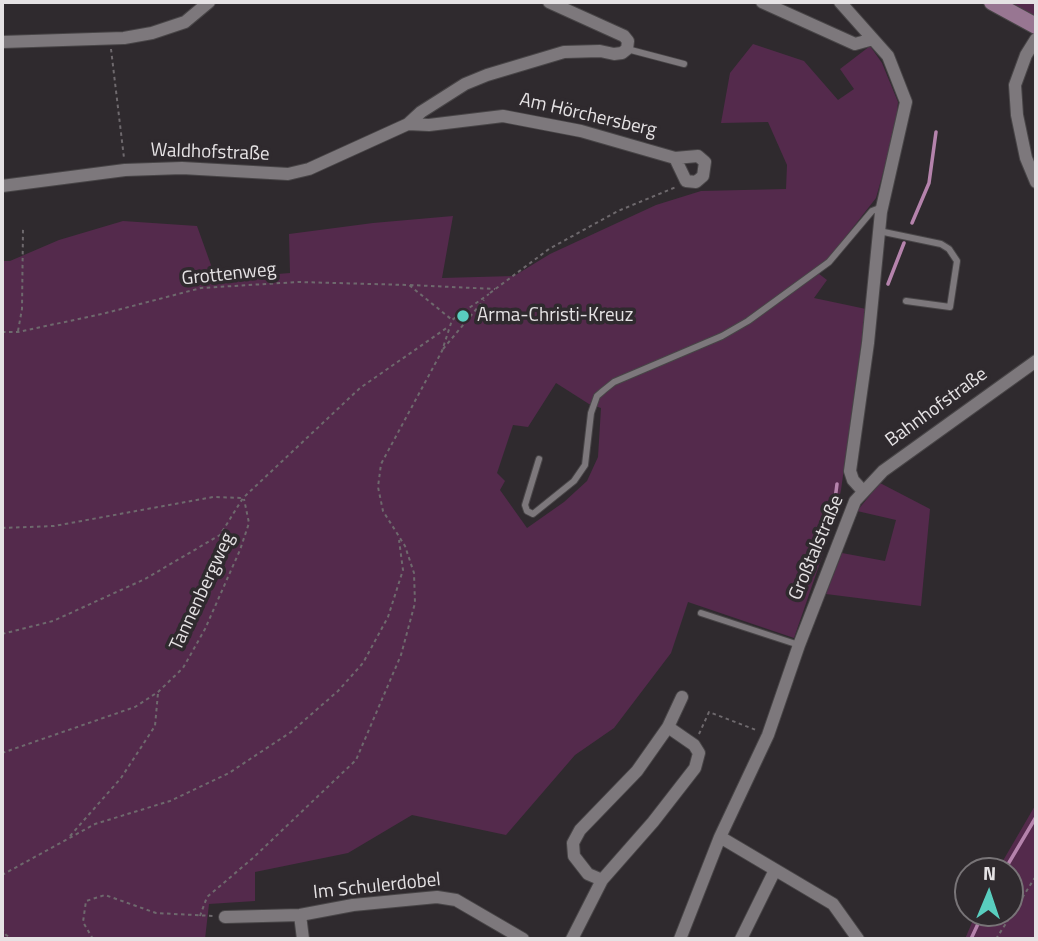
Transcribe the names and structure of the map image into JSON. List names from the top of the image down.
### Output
{
  "streets": {
    "street": [
      "Am Hörchersberg",
      "Waldhofstraße",
      "Bahnhofstraße",
      "Großtalstraße",
      "Im Schulerdobel"
    ],
    "path": ["Grottenweg", "Tannenbergweg"]
  },
  "crossings": [
    ["Am Hörchersberg", "Waldhofstraße"],
    ["Bahnhofstraße", "Großtalstraße"]
  ],
  "places": ["Arma-Christi-Kreuz"],
  "north": "top"
}
